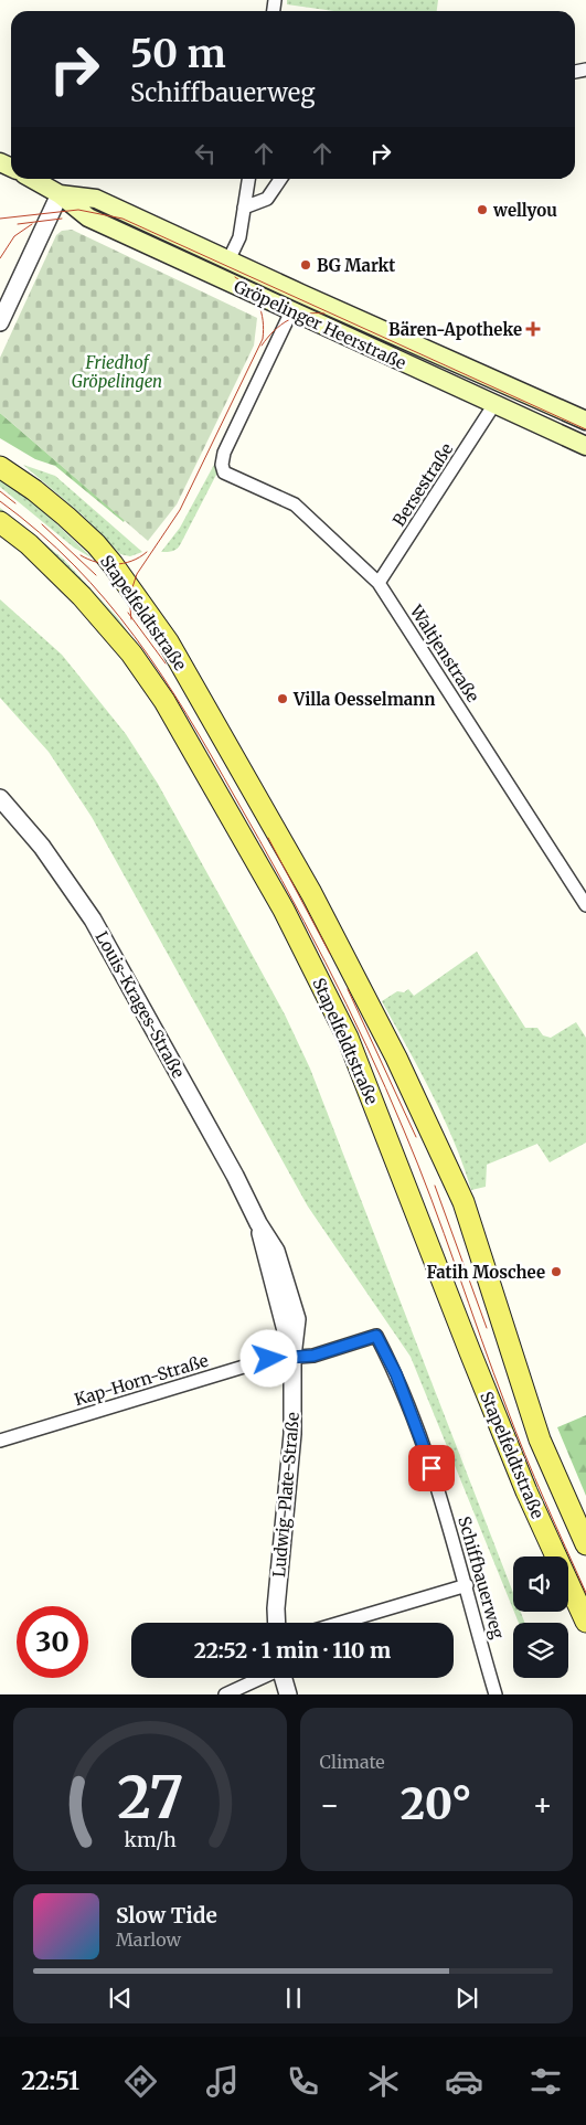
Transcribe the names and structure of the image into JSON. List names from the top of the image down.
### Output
{
  "streets": {
    "main road": ["Gröpelinger Heerstraße", "Stapelfeldtstraße"],
    "street": [
      "Bersestraße",
      "Waltjenstraße",
      "Louis-Krages-Straße",
      "Kap-Horn-Straße",
      "Ludwig-Plate-Straße",
      "Schiffbauerweg"
    ]
  },
  "crossings": [
    ["Gröpelinger Heerstraße", "Bersestraße"],
    ["Gröpelinger Heerstraße", "Waltjenstraße"],
    ["Bersestraße", "Waltjenstraße"],
    ["Louis-Krages-Straße", "Kap-Horn-Straße"],
    ["Louis-Krages-Straße", "Ludwig-Plate-Straße"],
    ["Louis-Krages-Straße", "Schiffbauerweg"],
    ["Kap-Horn-Straße", "Ludwig-Plate-Straße"],
    ["Kap-Horn-Straße", "Schiffbauerweg"],
    ["Ludwig-Plate-Straße", "Schiffbauerweg"]
  ],
  "parks": ["Friedhof Gröpelingen"],
  "places": {
    "other": [
      "wellyou",
      "BG Markt",
      "Villa Oesselmann",
      "Fatih Moschee"
    ],
    "health": ["Bären-Apotheke"]
  },
  "page": {
    "turn": ["50 m", "Schiffbauerweg"],
    "limit": "30",
    "trip": "22:52 · 1 min · 110 m",
    "tile": "Climate",
    "heat": ["−", "20°", "+"],
    "song": ["Slow Tide", "Marlow"],
    "tabs": "22:51",
    "gauge": ["27", "km/h"]
  }
}
